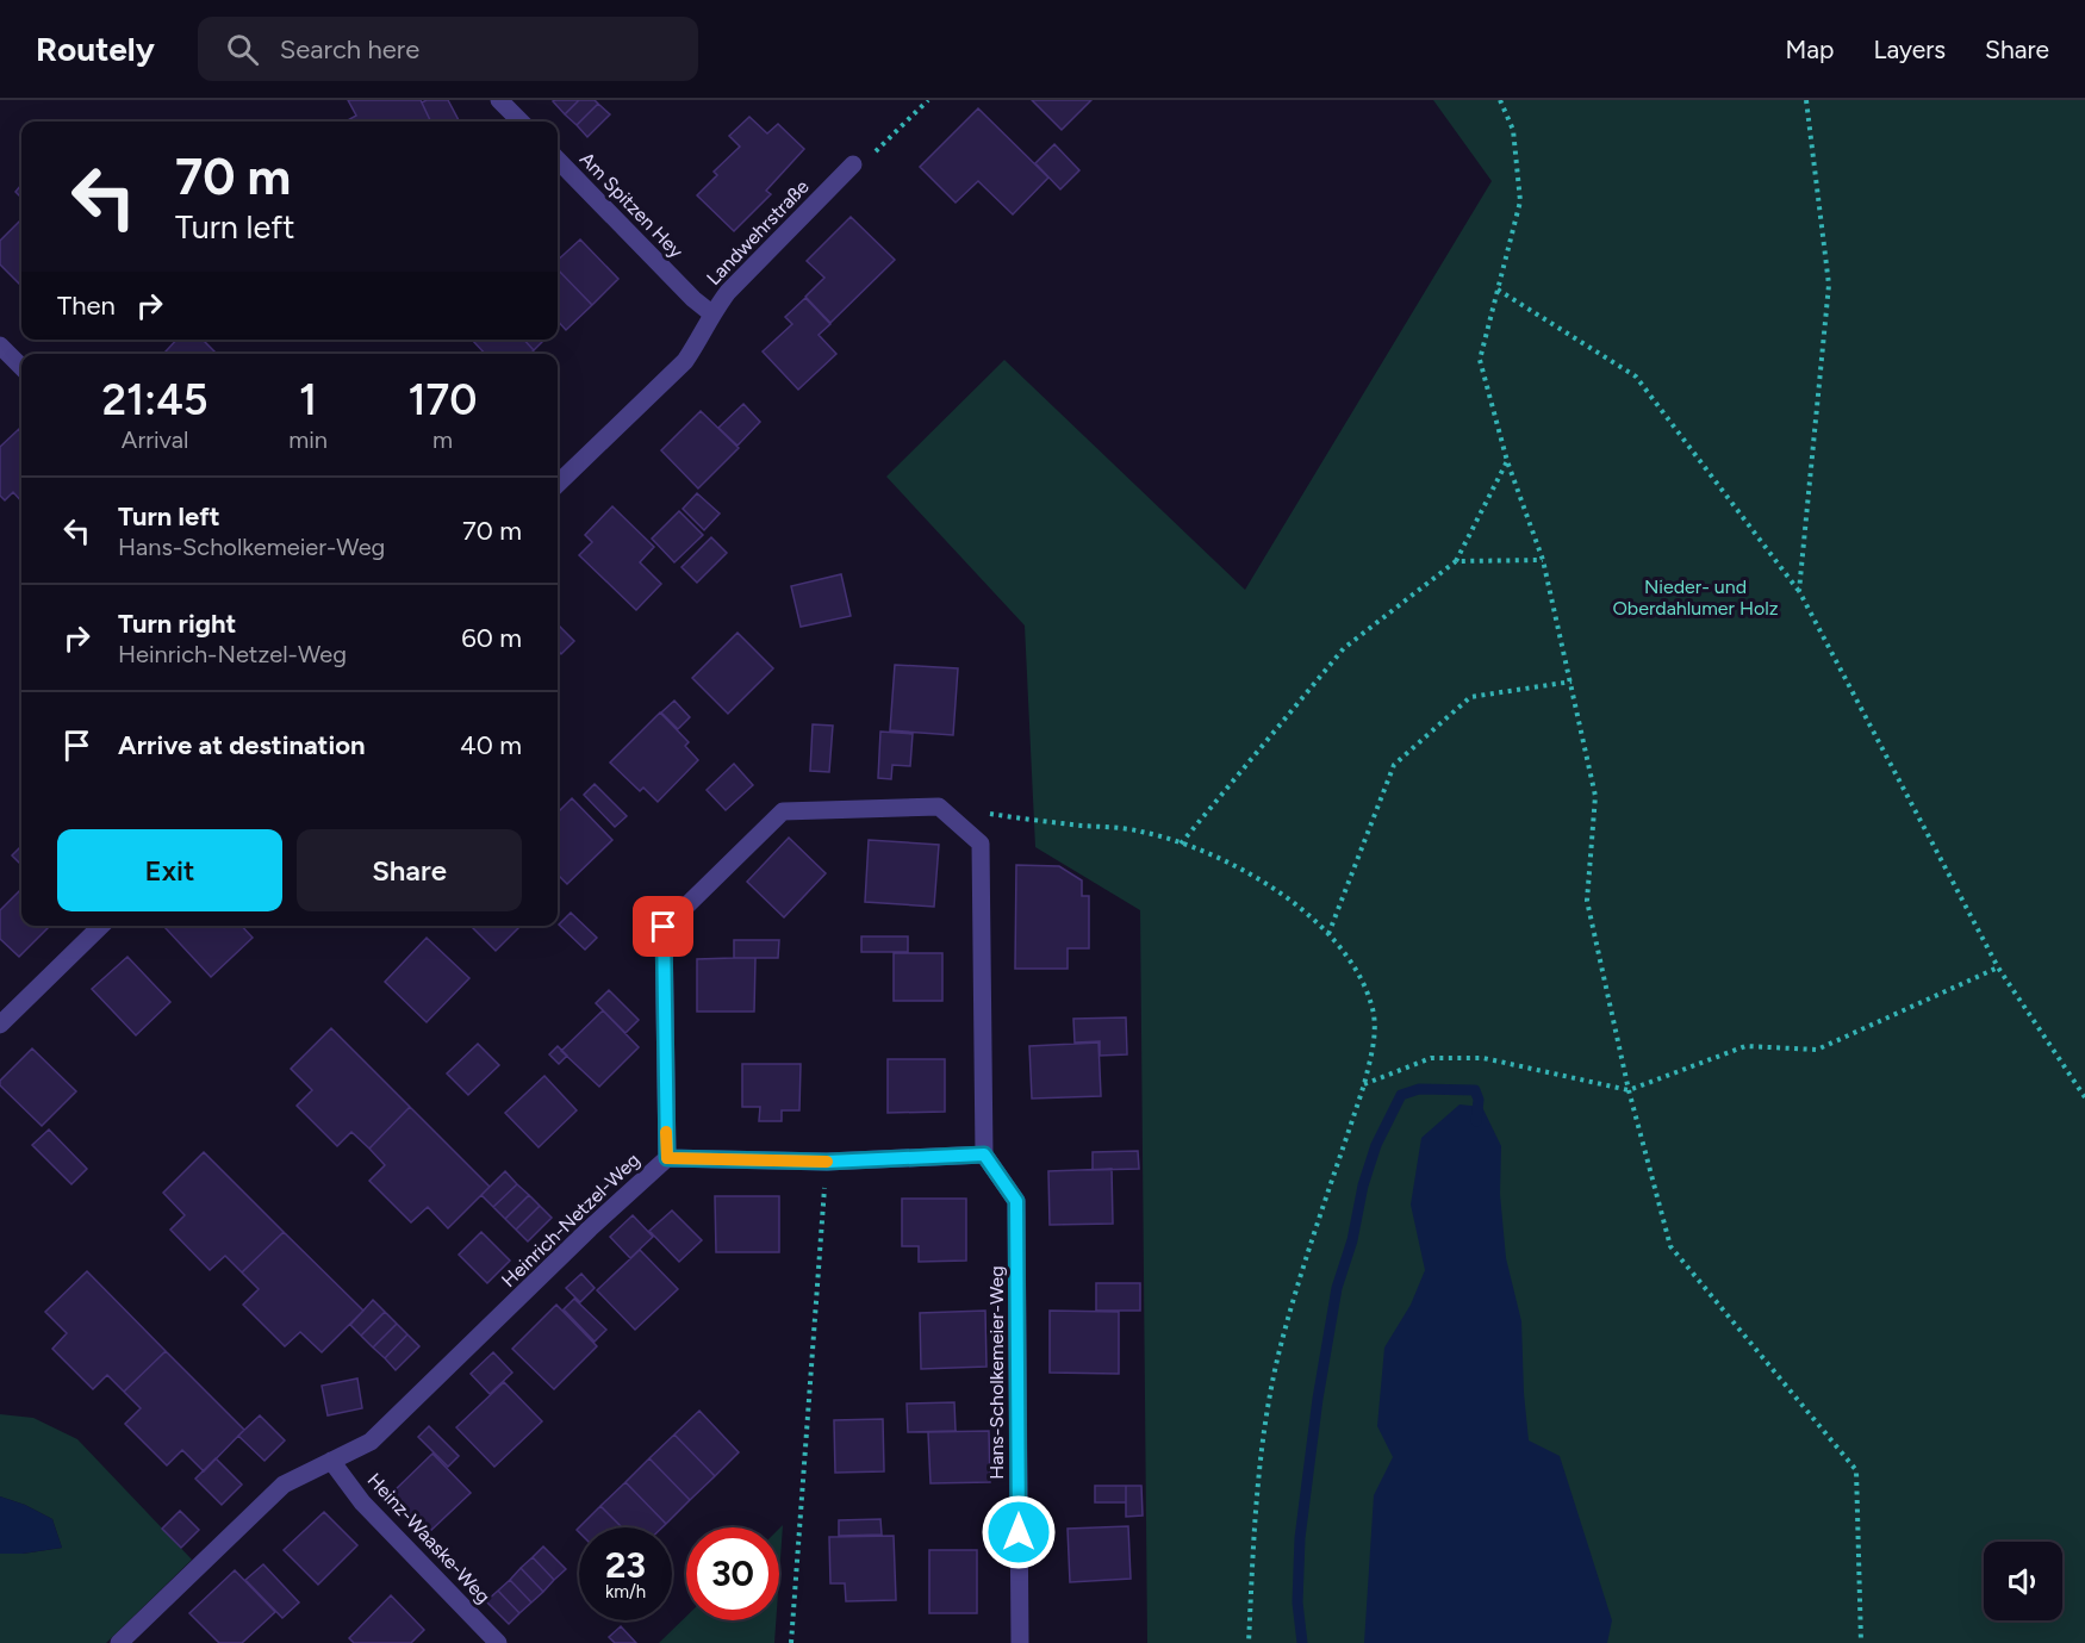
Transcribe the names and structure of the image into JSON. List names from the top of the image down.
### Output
{
  "streets": {
    "street": [
      "Am Spitzen Hey",
      "Landwehrstraße",
      "Heinrich-Netzel-Weg",
      "Hans-Scholkemeier-Weg",
      "Heinz-Waaske-Weg"
    ]
  },
  "crossings": [
    ["Am Spitzen Hey", "Landwehrstraße"],
    ["Heinrich-Netzel-Weg", "Heinz-Waaske-Weg"]
  ],
  "parks": ["Nieder- und Oberdahlumer Holz"],
  "page": {
    "header": "Routely",
    "search": "Search here",
    "nav": ["Map", "Layers", "Share"],
    "turn": ["70 m", "Turn left"],
    "then": "Then",
    "eta": [
      "21:45",
      "Arrival",
      "1",
      "min",
      "170",
      "m"
    ],
    "list": [
      {
        "name": "Turn left",
        "note": "Hans-Scholkemeier-Weg",
        "value": "70 m"
      },
      {
        "name": "Turn right",
        "note": "Heinrich-Netzel-Weg",
        "value": "60 m"
      },
      {
        "name": "Arrive at destination",
        "value": "40 m"
      }
    ],
    "buttons": ["Exit", "Share"],
    "speed": "23 km/h",
    "limit": "30"
  }
}
